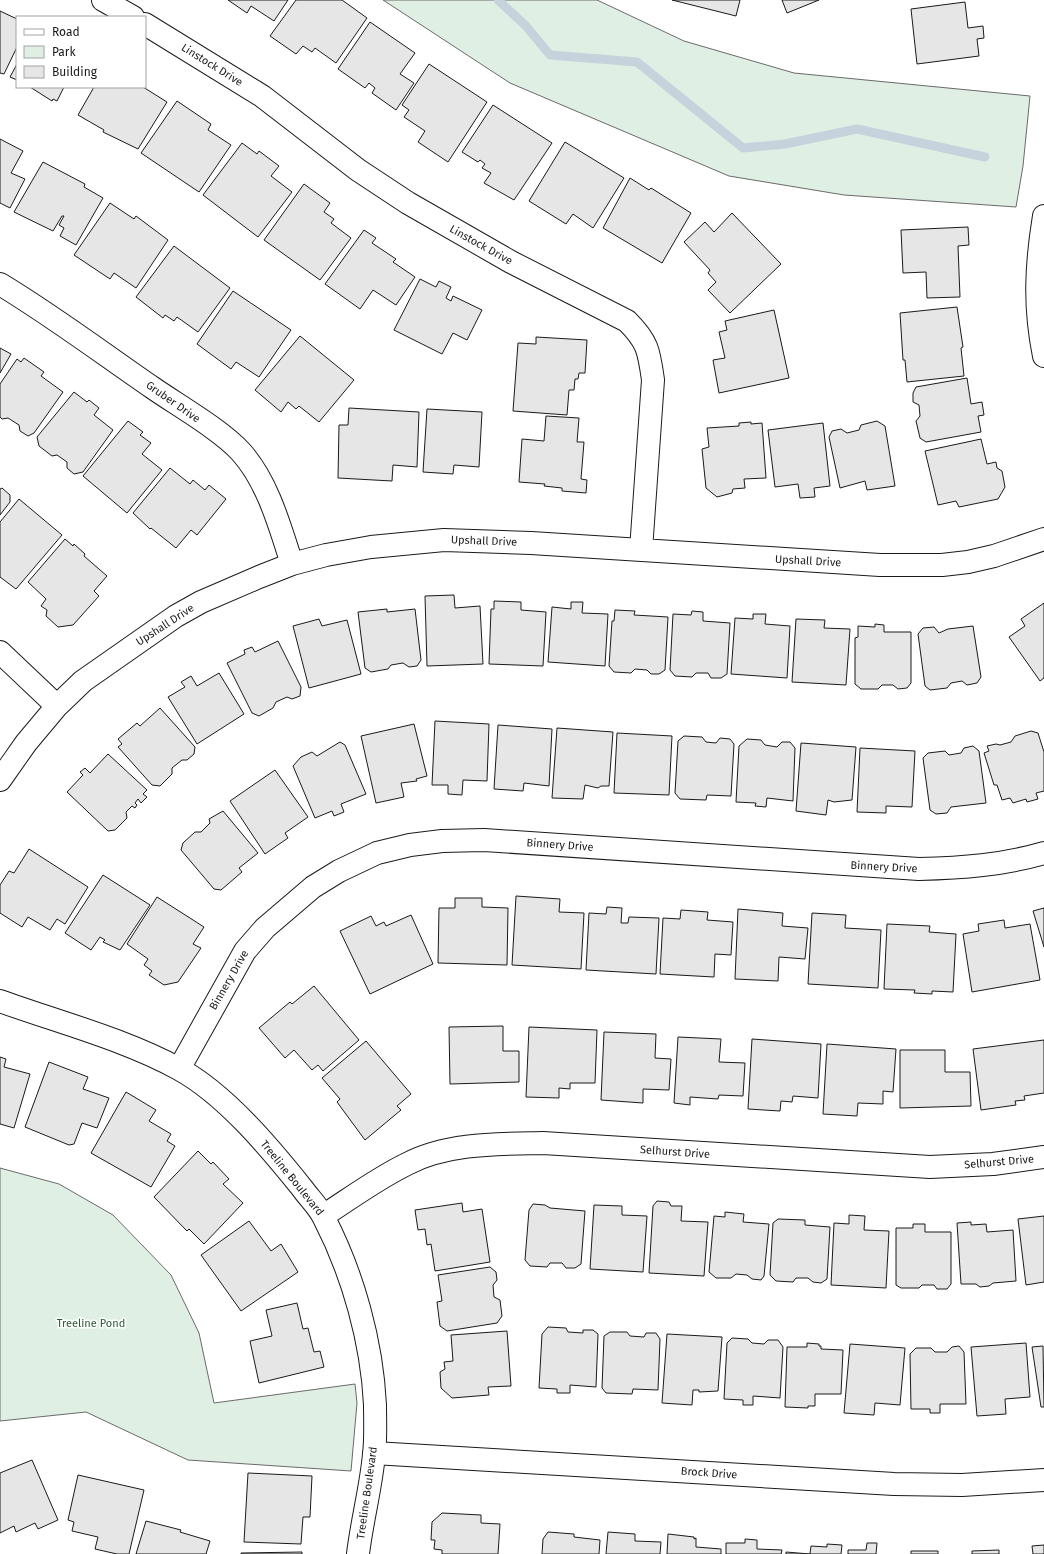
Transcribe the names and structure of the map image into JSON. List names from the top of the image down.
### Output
{
  "streets": {
    "street": [
      "Linstock Drive",
      "Gruber Drive",
      "Upshall Drive",
      "Binnery Drive",
      "Selhurst Drive",
      "Treeline Boulevard",
      "Brock Drive"
    ]
  },
  "crossings": [
    ["Linstock Drive", "Upshall Drive"],
    ["Gruber Drive", "Upshall Drive"],
    ["Binnery Drive", "Treeline Boulevard"],
    ["Selhurst Drive", "Treeline Boulevard"],
    ["Treeline Boulevard", "Brock Drive"]
  ],
  "parks": ["Treeline Pond"],
  "legend": ["Road", "Park", "Building"]
}
